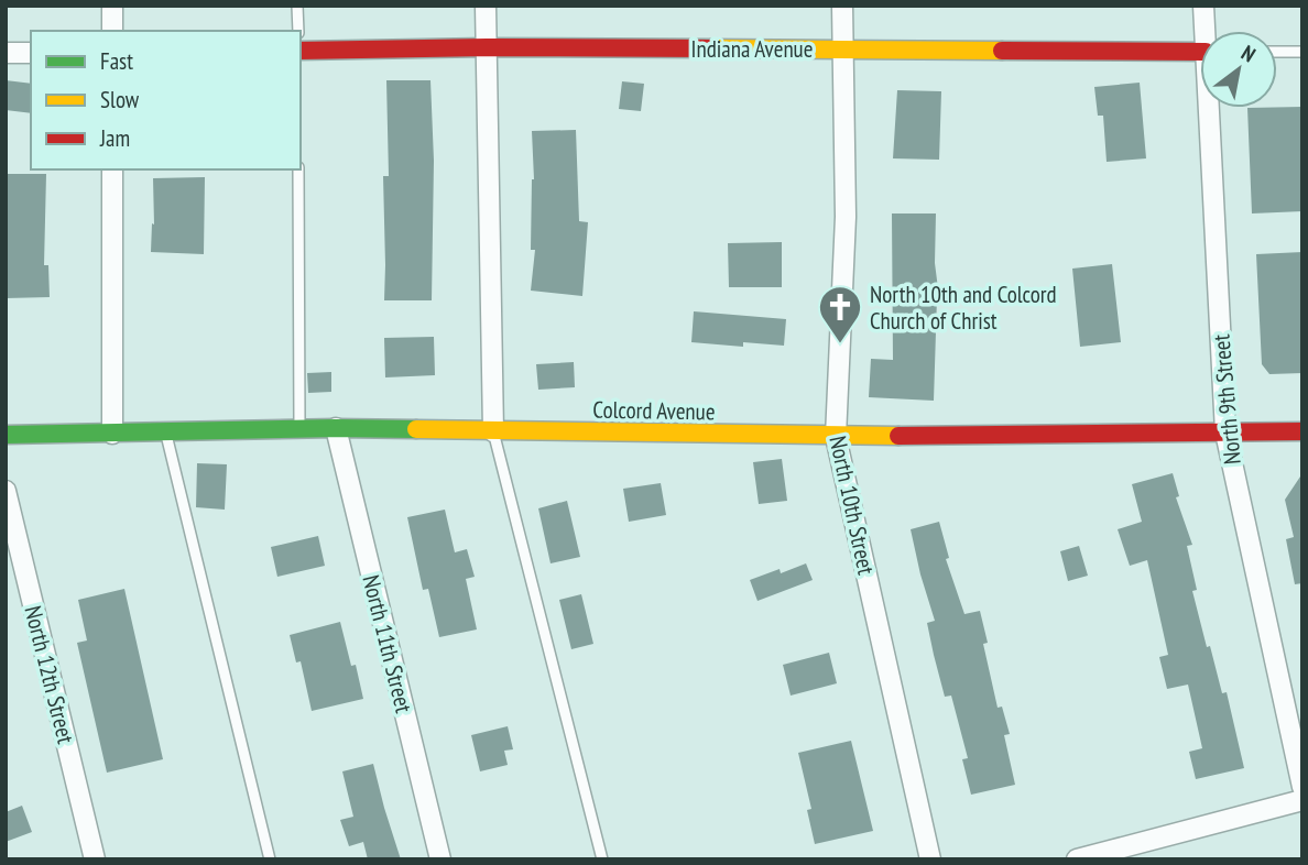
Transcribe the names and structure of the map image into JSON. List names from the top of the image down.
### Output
{
  "streets": {
    "street": [
      "Indiana Avenue",
      "North 9th Street",
      "Colcord Avenue",
      "North 10th Street",
      "North 11th Street",
      "North 12th Street"
    ]
  },
  "crossings": [
    ["Indiana Avenue", "North 10th Street"],
    ["North 9th Street", "Colcord Avenue"],
    ["Colcord Avenue", "North 10th Street"],
    ["Colcord Avenue", "North 11th Street"]
  ],
  "places": {
    "church": ["North 10th and Colcord Church of Christ"]
  },
  "legend": ["Fast", "Slow", "Jam"],
  "north": "top right"
}
